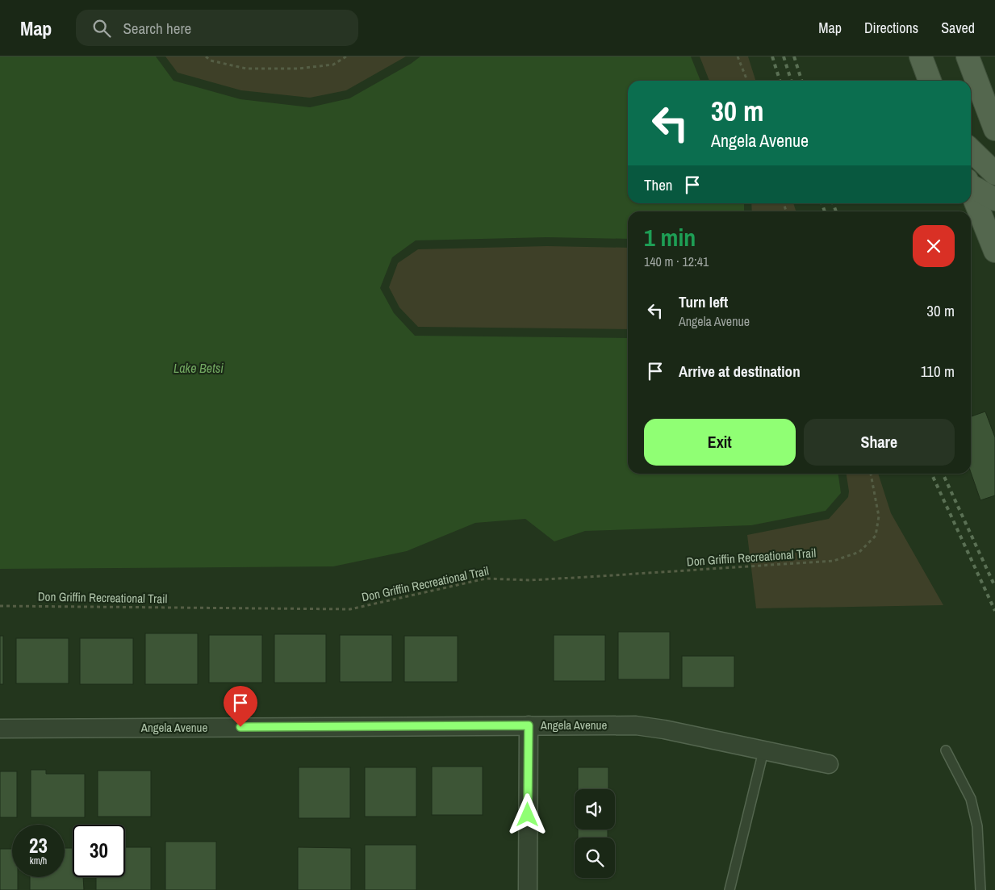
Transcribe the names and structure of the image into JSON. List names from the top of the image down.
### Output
{
  "streets": {
    "street": ["Angela Avenue"],
    "path": ["Don Griffin Recreational Trail"]
  },
  "water": ["Lake Betsi"],
  "page": {
    "header": "Map",
    "search": "Search here",
    "nav": ["Map", "Directions", "Saved"],
    "turn": ["30 m", "Angela Avenue"],
    "then": "Then",
    "heading": ["1 min", "140 m · 12:41"],
    "list": [
      {
        "name": "Turn left",
        "note": "Angela Avenue",
        "value": "30 m"
      },
      {
        "name": "Arrive at destination",
        "value": "110 m"
      }
    ],
    "buttons": ["Exit", "Share"],
    "speed": "23 km/h",
    "limit": "30"
  }
}
